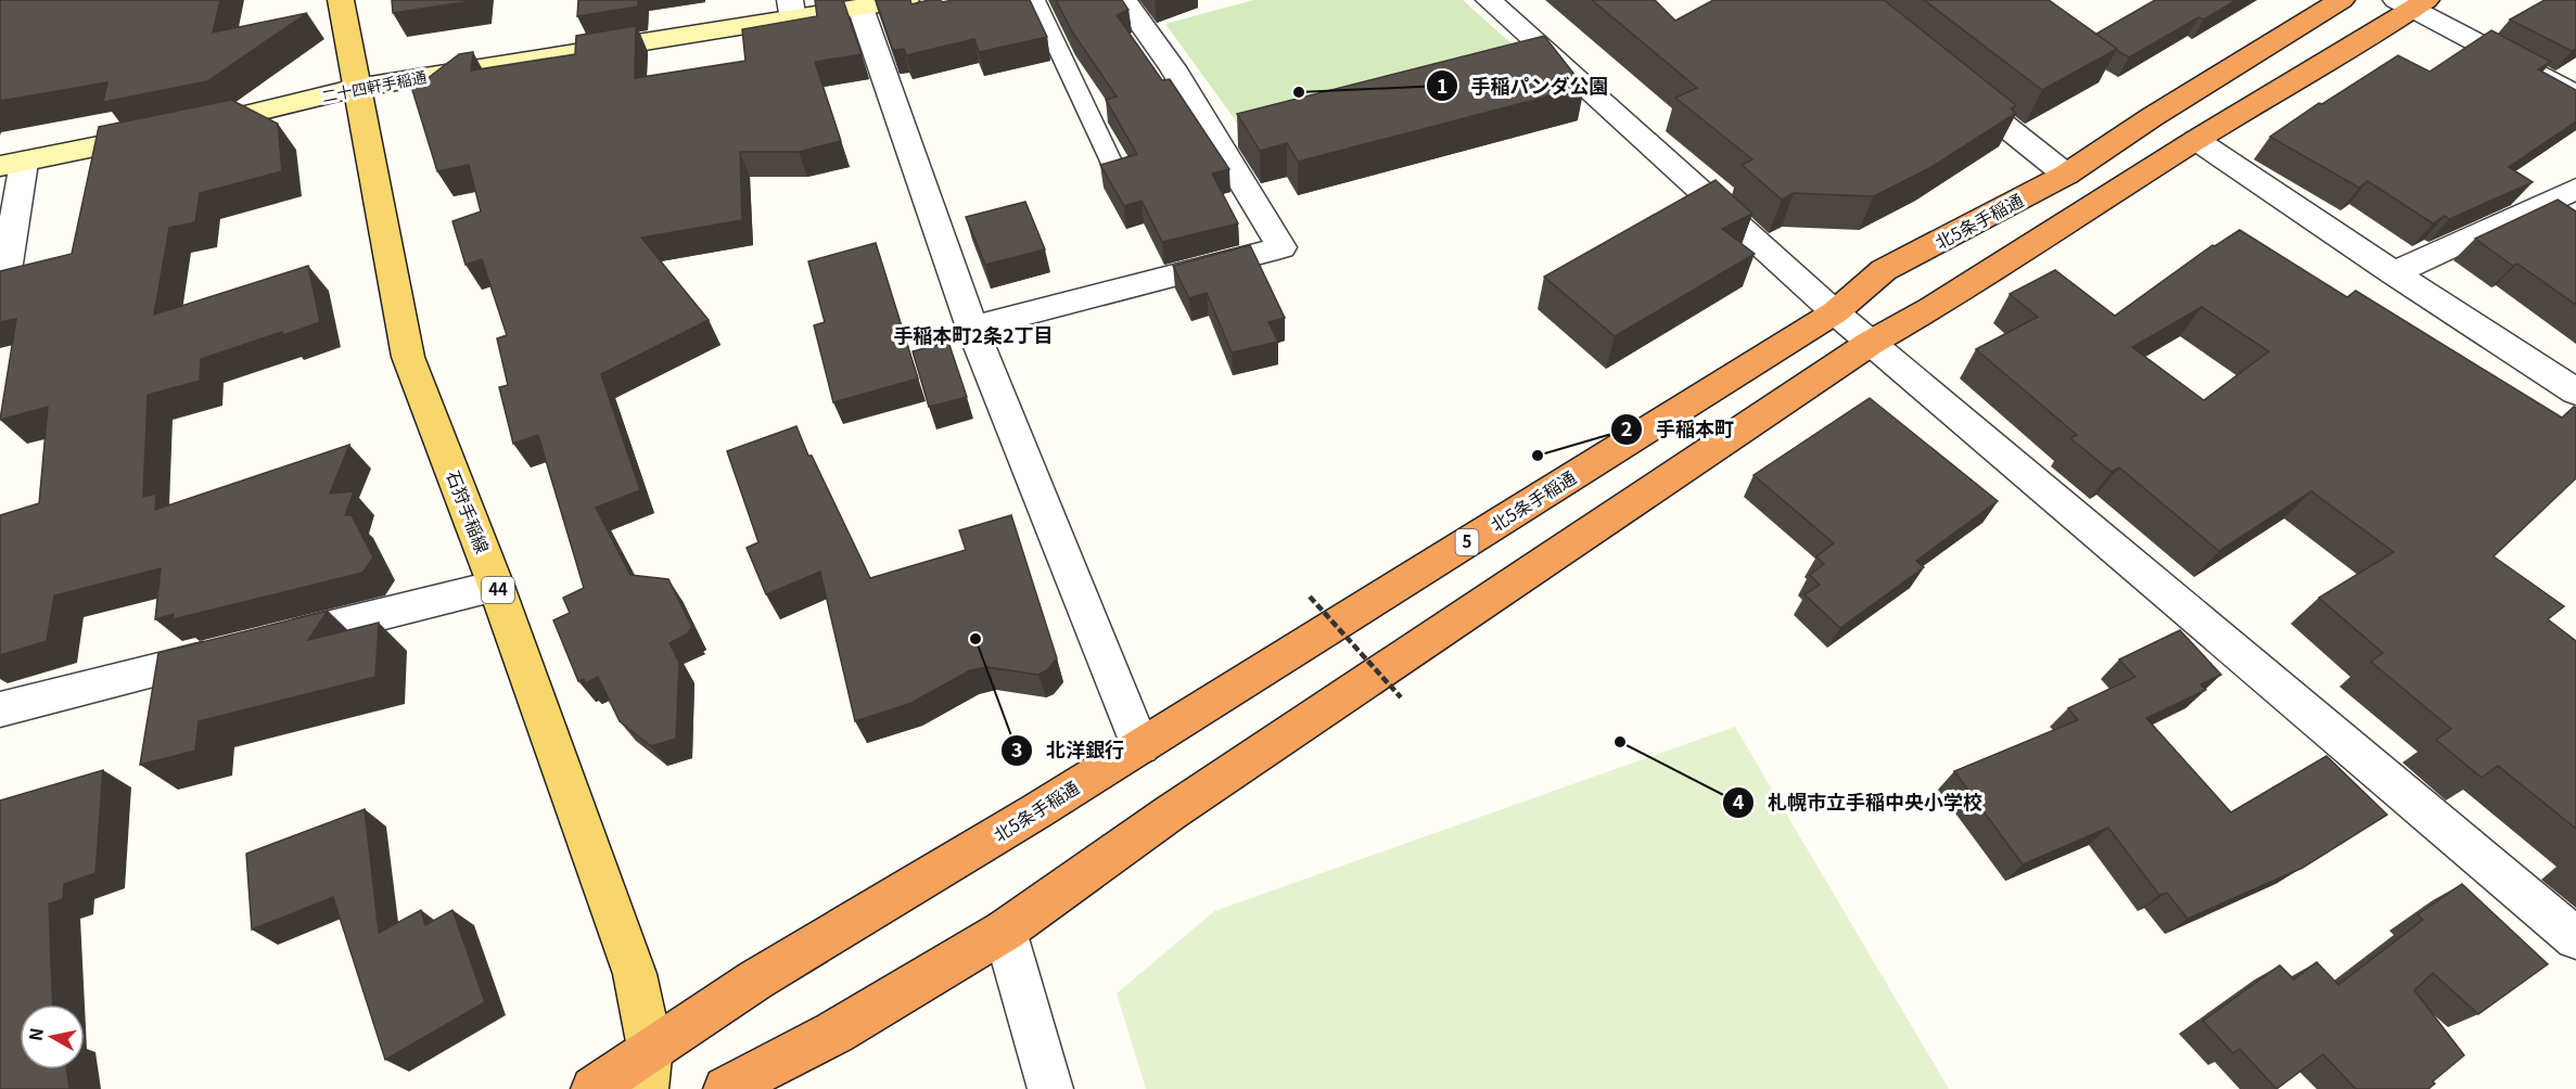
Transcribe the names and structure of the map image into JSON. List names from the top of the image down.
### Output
{
  "streets": {
    "highway": ["北5条手稲通", "5"],
    "main road": ["石狩手稲線", "44"],
    "street": ["二十四軒手稲通"]
  },
  "crossings": [
    ["二十四軒手稲通", "石狩手稲線"],
    ["北5条手稲通", "石狩手稲線"]
  ],
  "districts": ["手稲本町2条2丁目"],
  "places": [
    "手稲パンダ公園",
    "手稲本町",
    "北洋銀行",
    "札幌市立手稲中央小学校"
  ],
  "north": "left"
}
